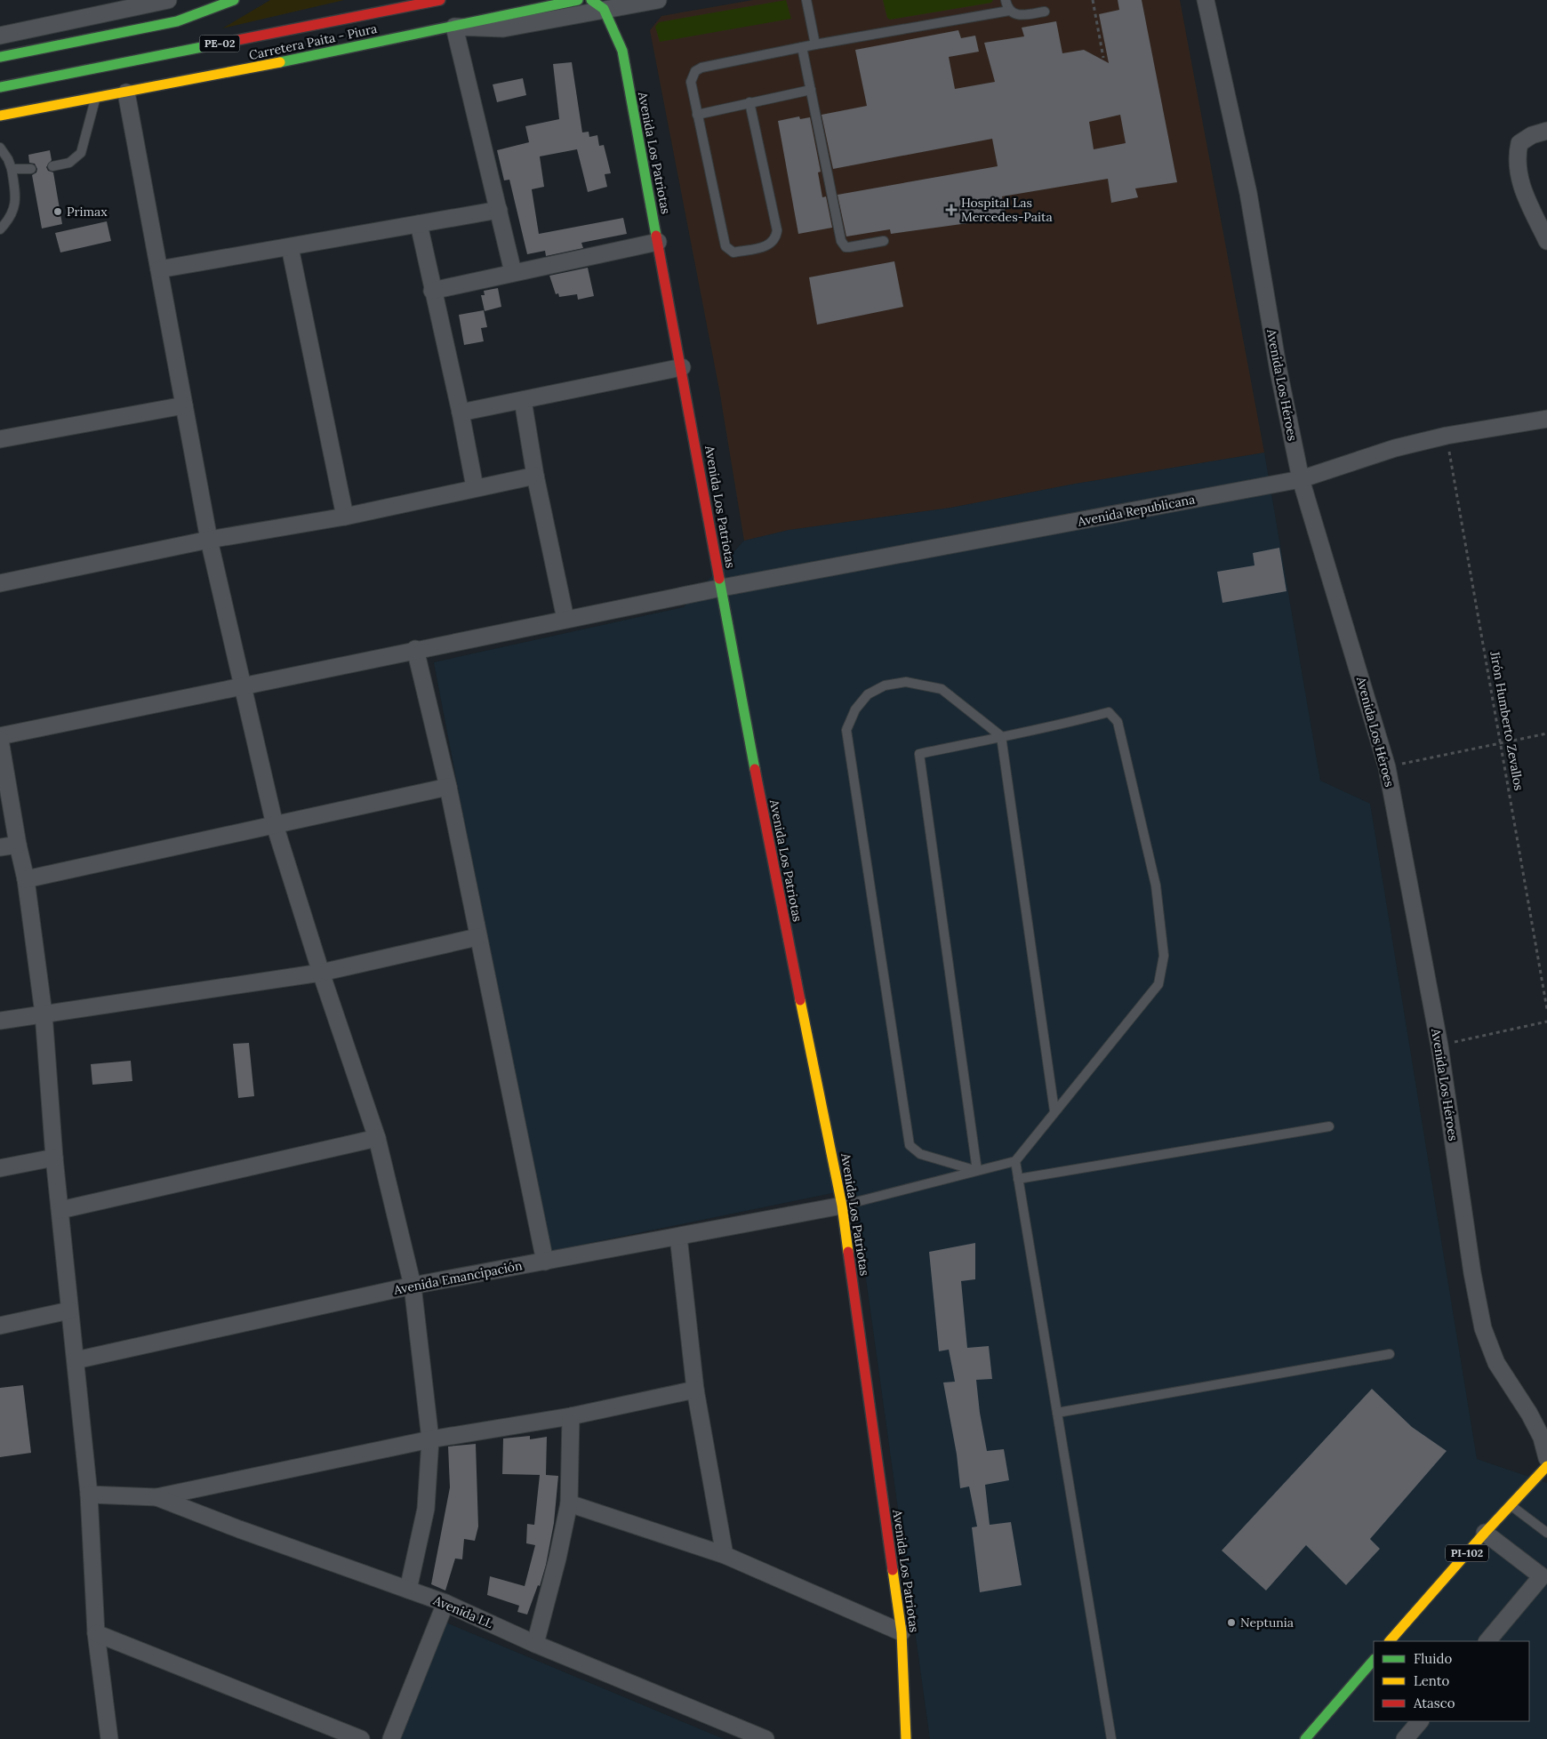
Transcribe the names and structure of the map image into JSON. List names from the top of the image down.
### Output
{
  "streets": {
    "main road": [
      "Carretera Paita - Piura",
      "PE-02",
      "Avenida Los Patriotas",
      "PI-102"
    ],
    "street": [
      "Avenida Los Héroes",
      "Avenida Republicana",
      "Avenida Emancipación",
      "Avenida LL"
    ],
    "path": ["Jirón Humberto Zevallos"]
  },
  "crossings": [
    ["Avenida Los Patriotas", "Avenida Republicana"],
    ["Avenida Los Patriotas", "Avenida Emancipación"],
    ["Avenida Los Héroes", "Avenida Republicana"],
    ["Avenida Republicana", "Jirón Humberto Zevallos"]
  ],
  "places": {
    "health": ["Hospital Las Mercedes-Paita"],
    "other": ["Primax", "Neptunia"]
  },
  "legend": ["Fluido", "Lento", "Atasco"]
}
